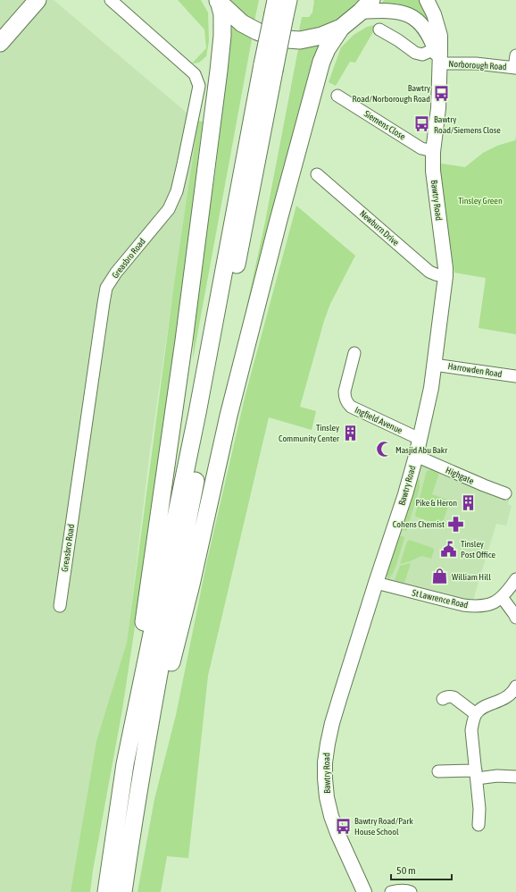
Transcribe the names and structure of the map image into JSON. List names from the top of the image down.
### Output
{
  "streets": {
    "main road": ["Bawtry Road"],
    "street": [
      "Norborough Road",
      "Siemens Close",
      "Newburn Drive",
      "Greasbro Road",
      "Harrowden Road",
      "Ingfield Avenue",
      "Highgate",
      "St Lawrence Road"
    ]
  },
  "crossings": [
    ["Norborough Road", "Bawtry Road"],
    ["Siemens Close", "Bawtry Road"],
    ["Bawtry Road", "Newburn Drive"],
    ["Bawtry Road", "Harrowden Road"],
    ["Bawtry Road", "Ingfield Avenue"],
    ["Bawtry Road", "Highgate"],
    ["Bawtry Road", "St Lawrence Road"]
  ],
  "parks": ["Tinsley Green"],
  "places": {
    "bus stop": ["Bawtry Road/Norborough Road", "Bawtry Road/Siemens Close", "Bawtry Road/Park House School"],
    "building": ["Tinsley Community Center", "Pike & Heron"],
    "mosque": ["Masjid Abu Bakr"],
    "pharmacy": ["Cohens Chemist"],
    "public building": ["Tinsley Post Office"],
    "shop": ["William Hill"]
  },
  "scale_bar": "50 m"
}
